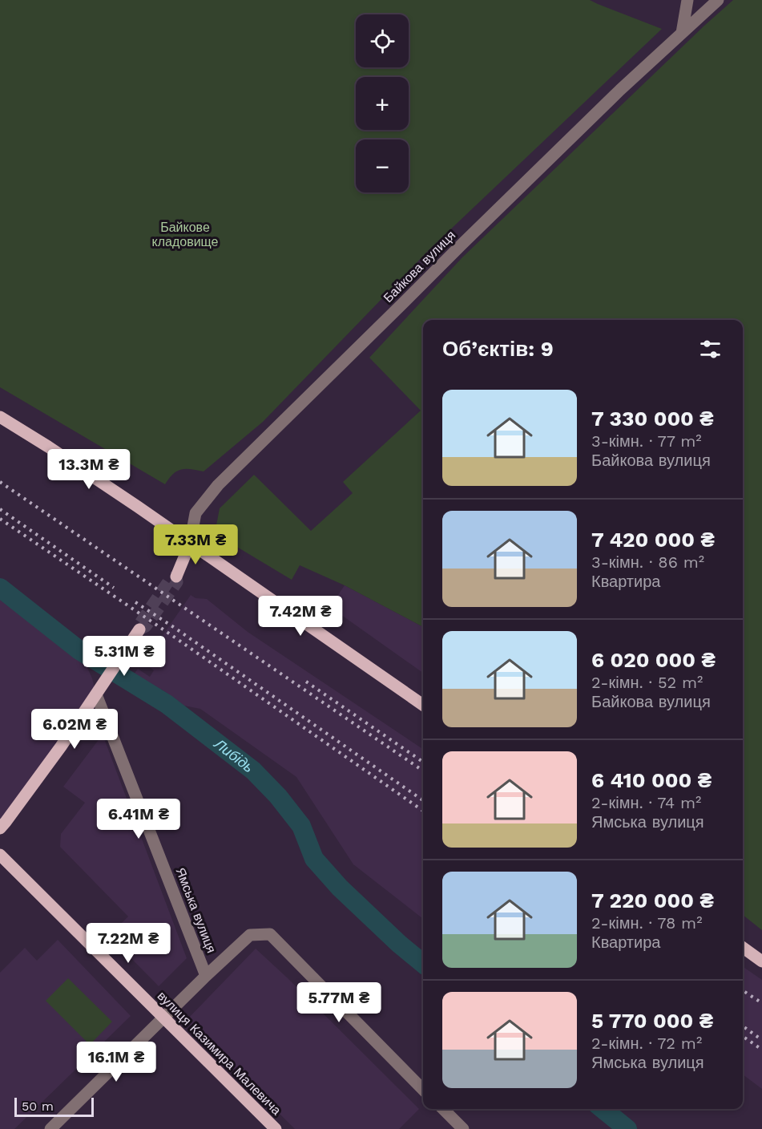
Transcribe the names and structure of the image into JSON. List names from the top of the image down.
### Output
{
  "streets": {
    "main road": ["Байкова вулиця", "вулиця Казимира Малевича"],
    "street": ["Ямська вулиця"]
  },
  "water": ["Либідь"],
  "parks": ["Байкове кладовище"],
  "scale_bar": "50 m",
  "page": {
    "map_buttons": ["+", "−"],
    "heading": "Об’єктів: 9",
    "list": [
      {
        "name": "7 330 000 ₴",
        "note": "3-кімн. · 77 m² · Байкова вулиця"
      },
      {
        "name": "7 420 000 ₴",
        "note": "3-кімн. · 86 m² · Квартира"
      },
      {
        "name": "6 020 000 ₴",
        "note": "2-кімн. · 52 m² · Байкова вулиця"
      },
      {
        "name": "6 410 000 ₴",
        "note": "2-кімн. · 74 m² · Ямська вулиця"
      },
      {
        "name": "7 220 000 ₴",
        "note": "2-кімн. · 78 m² · Квартира"
      },
      {
        "name": "5 770 000 ₴",
        "note": "2-кімн. · 72 m² · Ямська вулиця"
      }
    ],
    "price": [
      "13.3M ₴",
      "7.33M ₴",
      "7.42M ₴",
      "5.31M ₴",
      "6.02M ₴",
      "6.41M ₴",
      "7.22M ₴",
      "5.77M ₴",
      "16.1M ₴"
    ],
    "scale": "50 m"
  }
}
